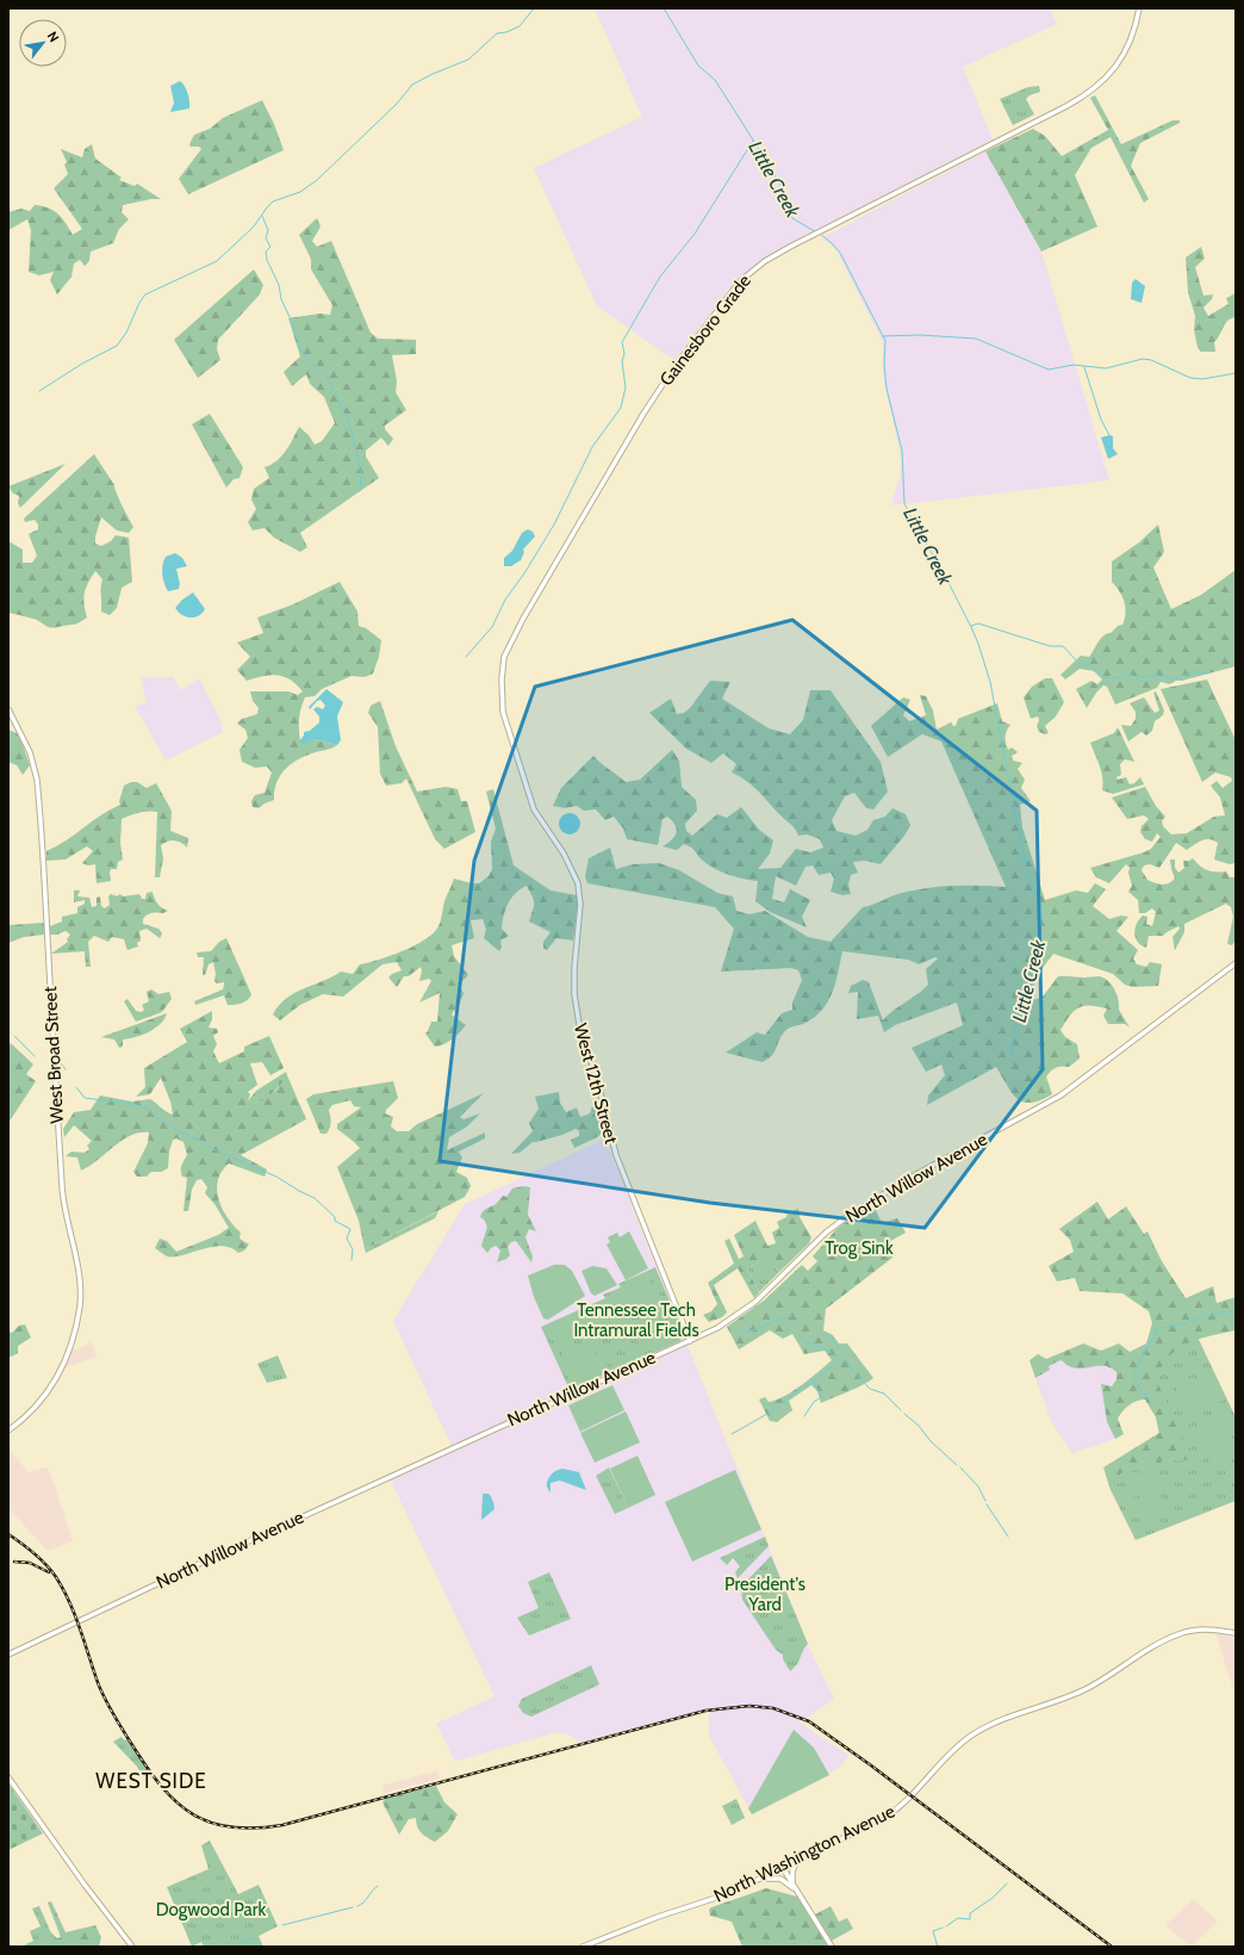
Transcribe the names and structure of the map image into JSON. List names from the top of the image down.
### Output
{
  "streets": {
    "main road": [
      "Gainesboro Grade",
      "West Broad Street",
      "West 12th Street",
      "North Willow Avenue",
      "North Washington Avenue"
    ]
  },
  "crossings": [
    ["Gainesboro Grade", "West 12th Street"],
    ["West 12th Street", "North Willow Avenue"]
  ],
  "districts": ["WEST SIDE"],
  "water": ["Little Creek"],
  "parks": [
    "Trog Sink",
    "Tennessee Tech Intramural Fields",
    "President's Yard",
    "Dogwood Park"
  ],
  "north": "top right"
}
